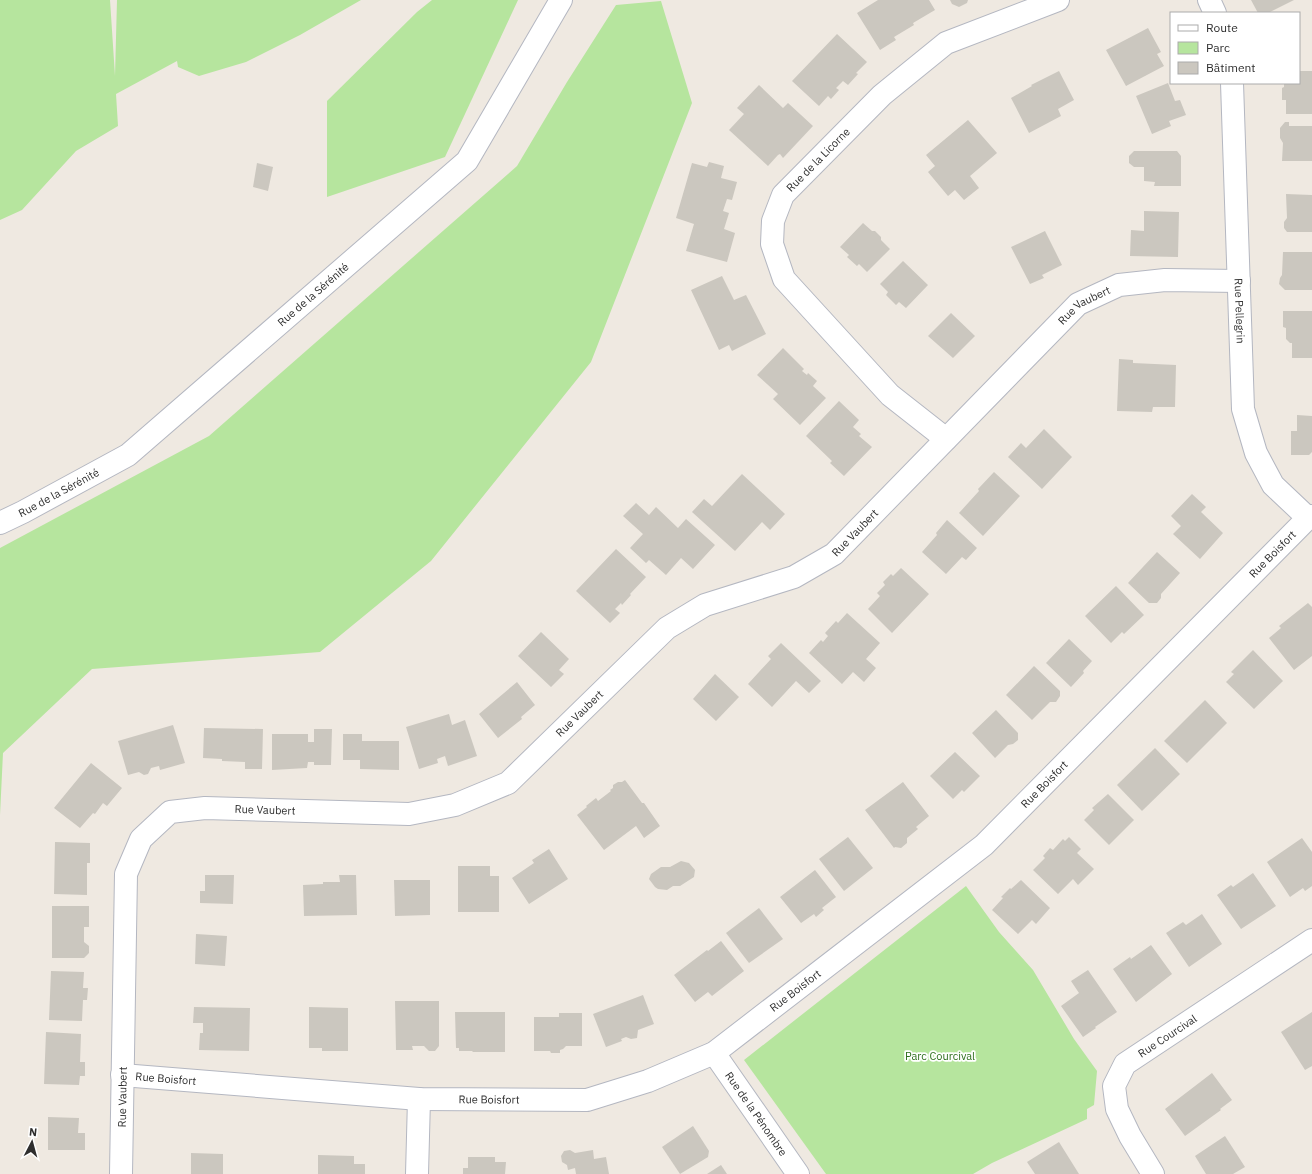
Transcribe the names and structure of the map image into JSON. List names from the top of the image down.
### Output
{
  "streets": {
    "street": [
      "Rue de la Licorne",
      "Rue de la Sérénité",
      "Rue Vaubert",
      "Rue Pellegrin",
      "Rue Boisfort",
      "Rue Courcival",
      "Rue de la Pénombre"
    ]
  },
  "crossings": [
    ["Rue de la Licorne", "Rue Vaubert"],
    ["Rue Vaubert", "Rue Pellegrin"],
    ["Rue Vaubert", "Rue Boisfort"],
    ["Rue Pellegrin", "Rue Boisfort"],
    ["Rue Boisfort", "Rue de la Pénombre"]
  ],
  "parks": ["Parc Courcival"],
  "legend": ["Route", "Parc", "Bâtiment"],
  "north": "top"
}
